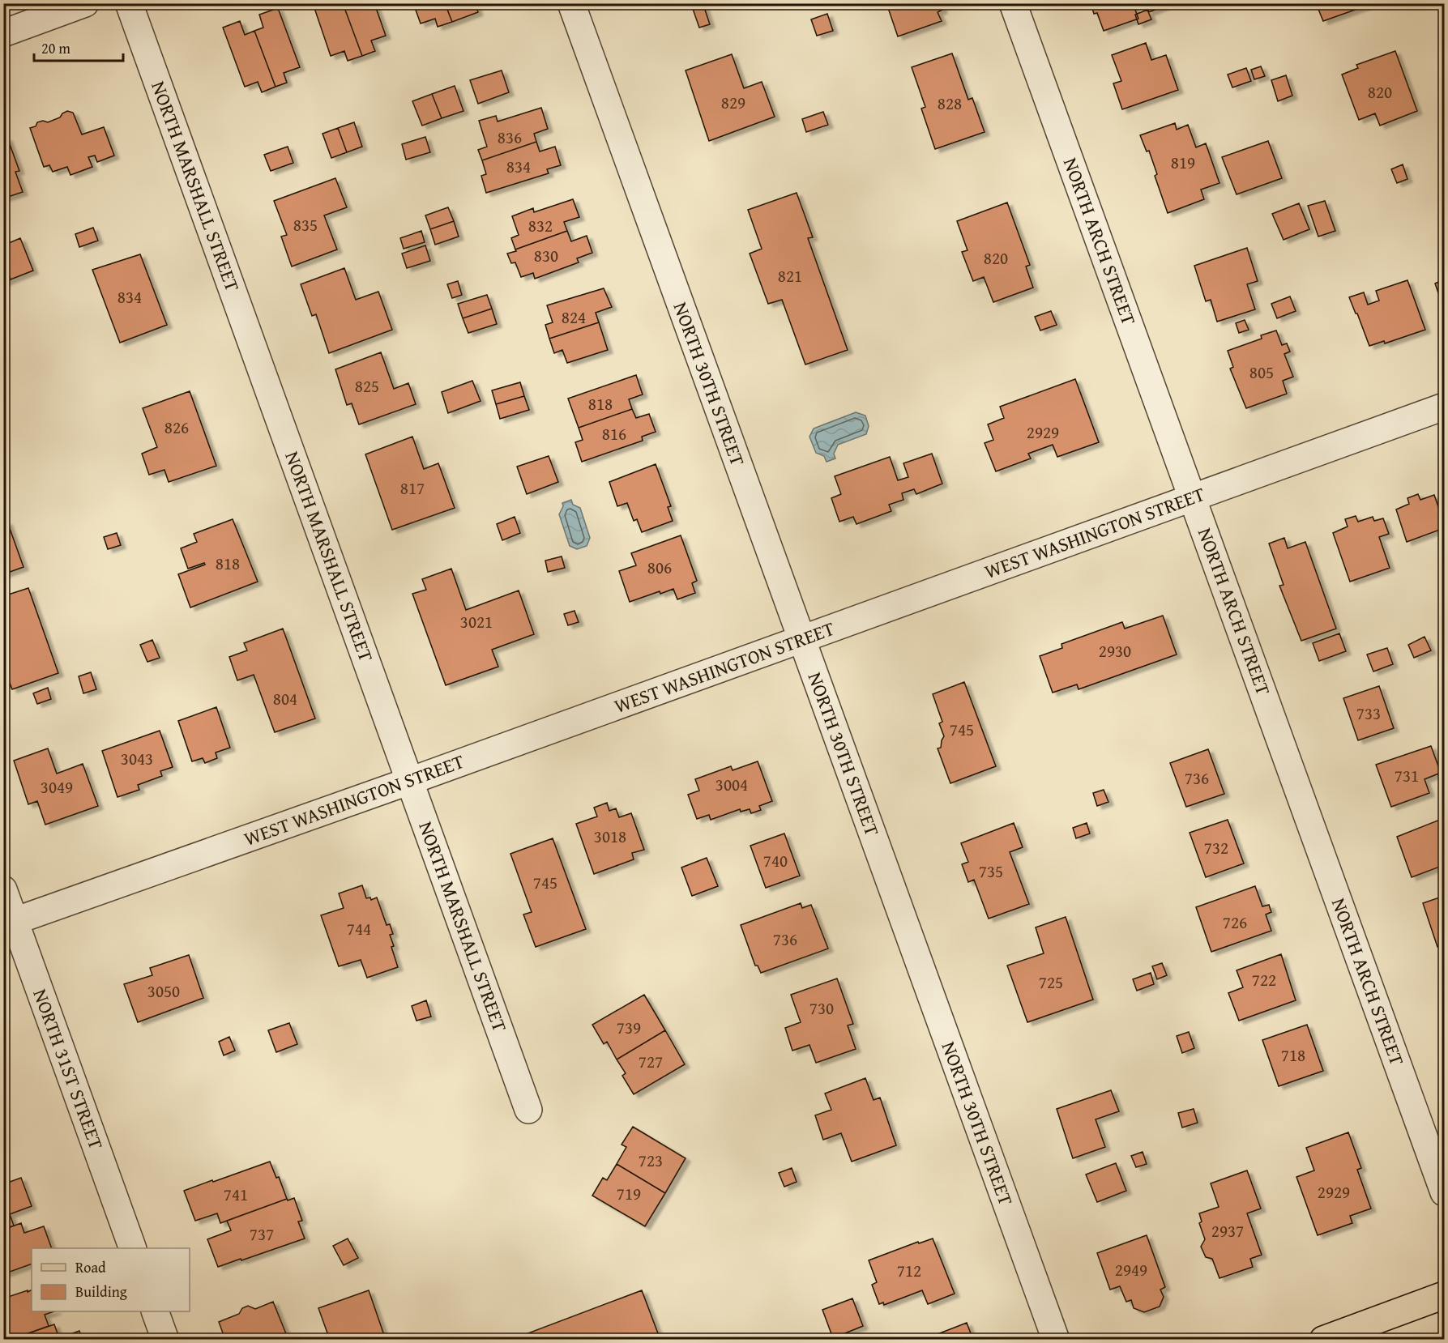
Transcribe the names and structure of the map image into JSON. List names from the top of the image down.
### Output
{
  "streets": {
    "street": [
      "NORTH MARSHALL STREET",
      "NORTH ARCH STREET",
      "NORTH 30TH STREET",
      "WEST WASHINGTON STREET",
      "NORTH 31ST STREET"
    ]
  },
  "crossings": [
    ["NORTH MARSHALL STREET", "WEST WASHINGTON STREET"],
    ["NORTH ARCH STREET", "WEST WASHINGTON STREET"],
    ["NORTH 30TH STREET", "WEST WASHINGTON STREET"],
    ["WEST WASHINGTON STREET", "NORTH 31ST STREET"]
  ],
  "house_numbers": [
    "820",
    "829",
    "828",
    "836",
    "819",
    "834",
    "835",
    "832",
    "830",
    "820",
    "821",
    "834",
    "824",
    "805",
    "825",
    "818",
    "826",
    "2929",
    "816",
    "817",
    "818",
    "806",
    "3021",
    "2930",
    "804",
    "733",
    "745",
    "3043",
    "731",
    "736",
    "3004",
    "3049",
    "3018",
    "732",
    "740",
    "735",
    "745",
    "726",
    "744",
    "736",
    "722",
    "725",
    "3050",
    "730",
    "739",
    "718",
    "727",
    "723",
    "2929",
    "719",
    "741",
    "2937",
    "737",
    "2949",
    "712"
  ],
  "legend": ["Road", "Building"],
  "scale_bar": "20 m"
}
